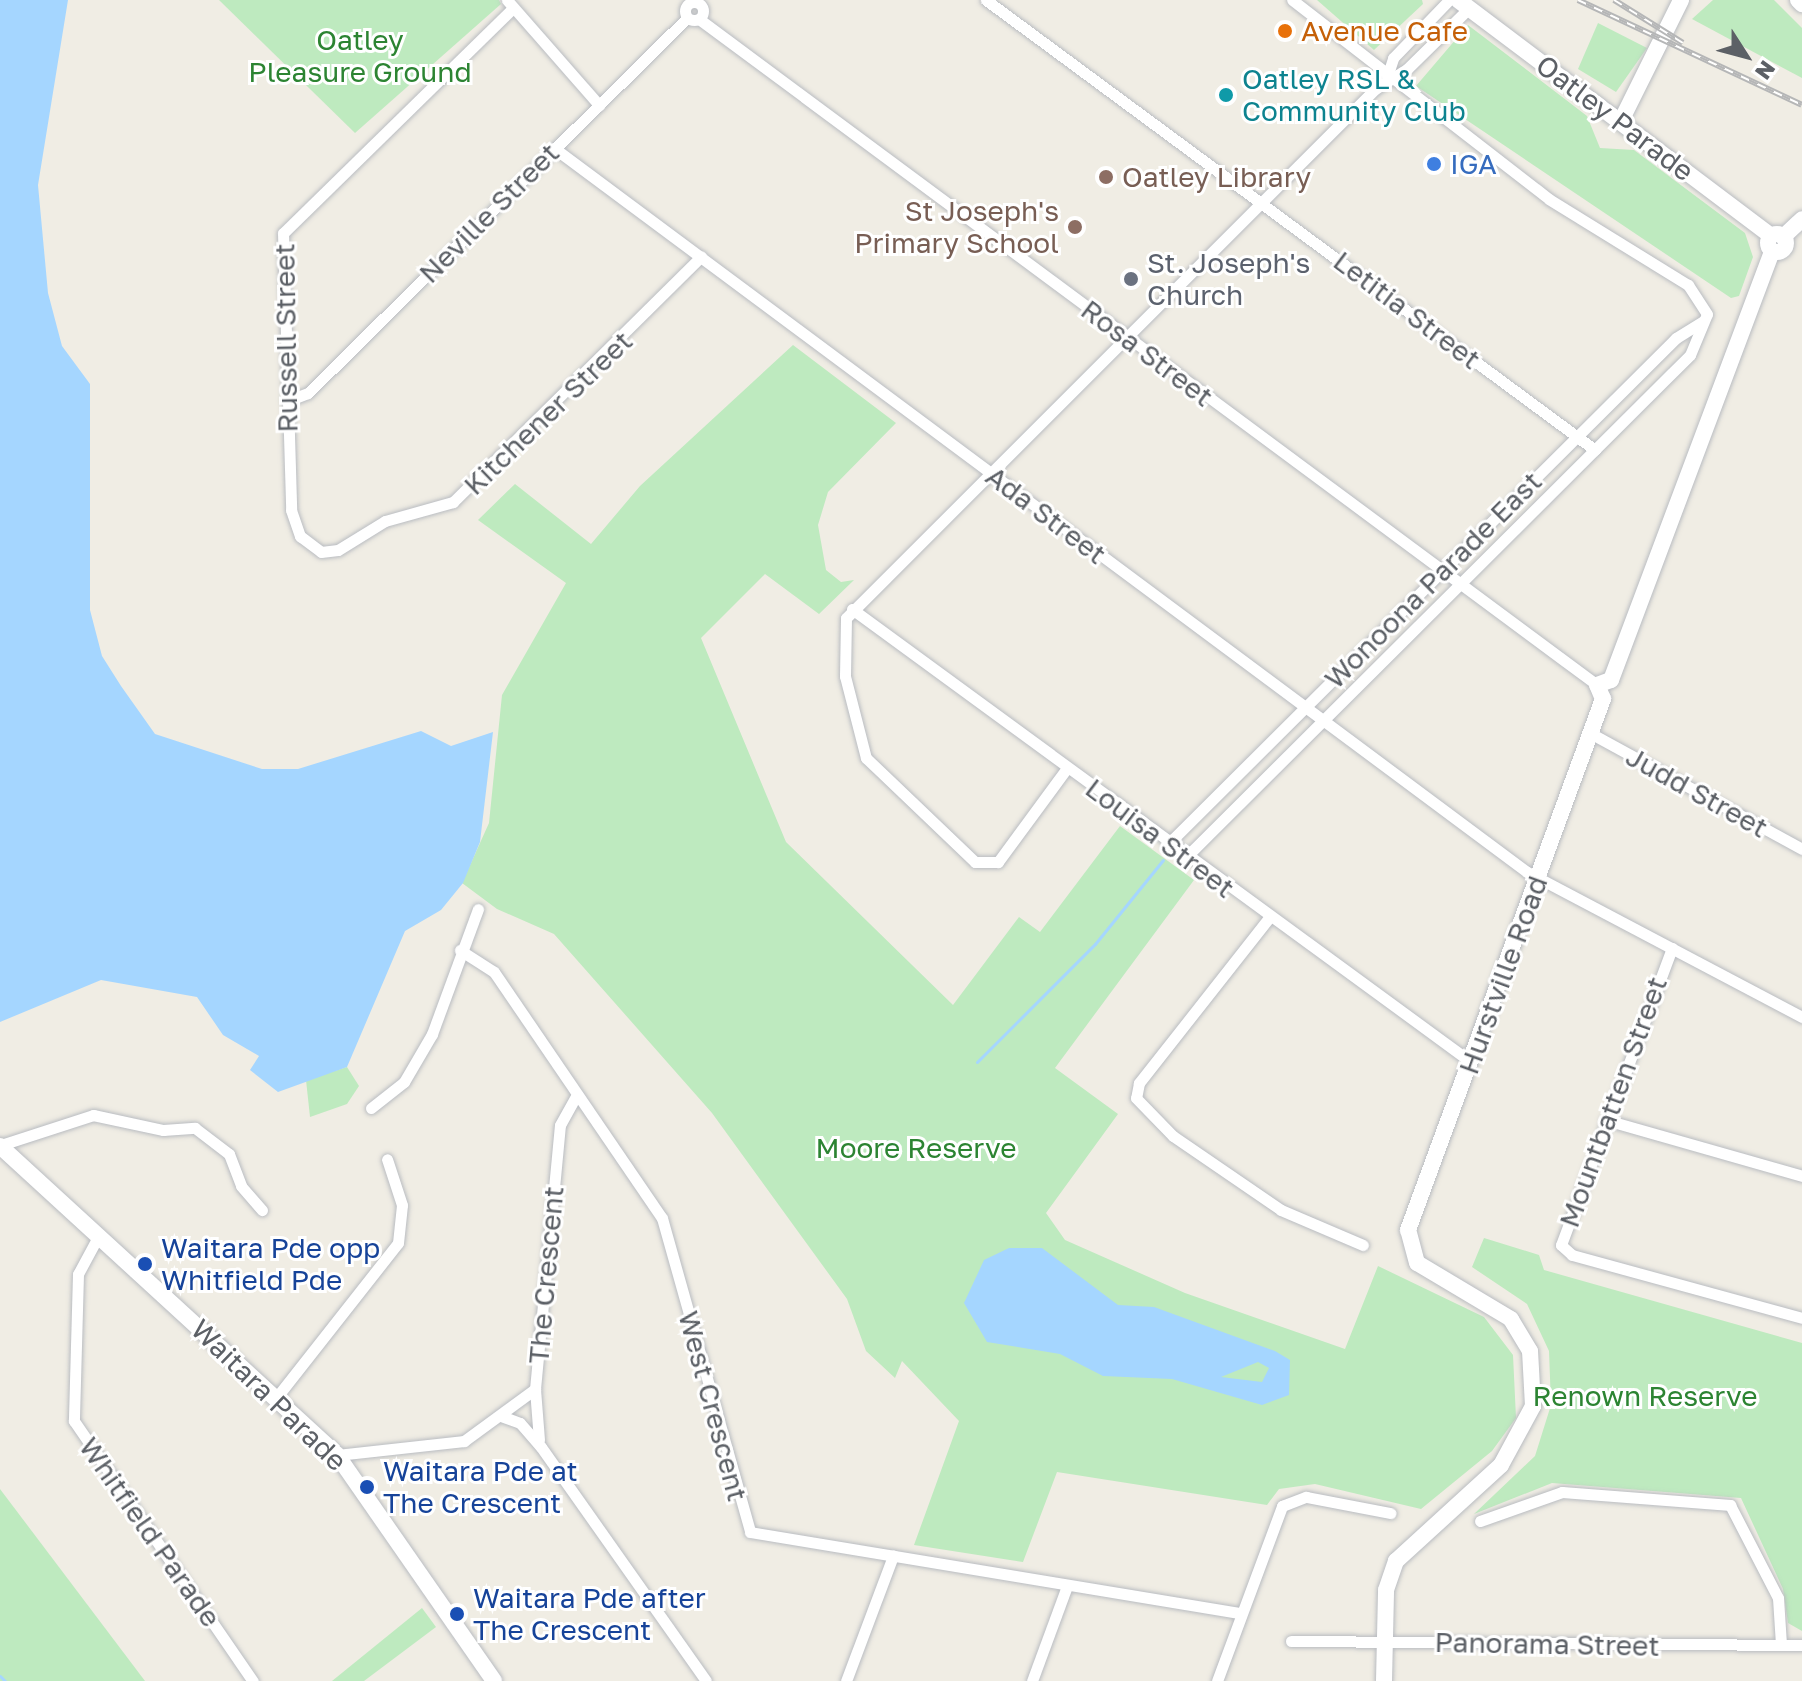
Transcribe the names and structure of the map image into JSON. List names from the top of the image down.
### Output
{
  "streets": {
    "main road": ["Oatley Parade", "Hurstville Road", "Waitara Parade"],
    "street": [
      "Neville Street",
      "Letitia Street",
      "Russell Street",
      "Rosa Street",
      "Kitchener Street",
      "Ada Street",
      "Wonoona Parade East",
      "Judd Street",
      "Louisa Street",
      "Mountbatten Street",
      "The Crescent",
      "West Crescent",
      "Whitfield Parade",
      "Panorama Street"
    ]
  },
  "crossings": [
    ["Oatley Parade", "Hurstville Road"],
    ["Neville Street", "Russell Street"],
    ["Neville Street", "Rosa Street"],
    ["Neville Street", "Ada Street"],
    ["Letitia Street", "Wonoona Parade East"],
    ["Russell Street", "Kitchener Street"],
    ["Rosa Street", "Wonoona Parade East"],
    ["Rosa Street", "Hurstville Road"],
    ["Kitchener Street", "Ada Street"],
    ["Ada Street", "Wonoona Parade East"],
    ["Ada Street", "Hurstville Road"],
    ["Ada Street", "Mountbatten Street"],
    ["Wonoona Parade East", "Louisa Street"],
    ["Judd Street", "Hurstville Road"],
    ["Louisa Street", "Hurstville Road"],
    ["Hurstville Road", "Panorama Street"],
    ["The Crescent", "Waitara Parade"],
    ["The Crescent", "West Crescent"],
    ["Waitara Parade", "Whitfield Parade"]
  ],
  "parks": ["Oatley Pleasure Ground", "Moore Reserve", "Renown Reserve"],
  "places": [
    "Avenue Cafe",
    "Oatley RSL & Community Club",
    "IGA",
    "Oatley Library",
    "St Joseph's Primary School",
    "St. Joseph's Church",
    "Waitara Pde opp Whitfield Pde",
    "Waitara Pde at The Crescent",
    "Waitara Pde after The Crescent"
  ],
  "north": "bottom right"
}
